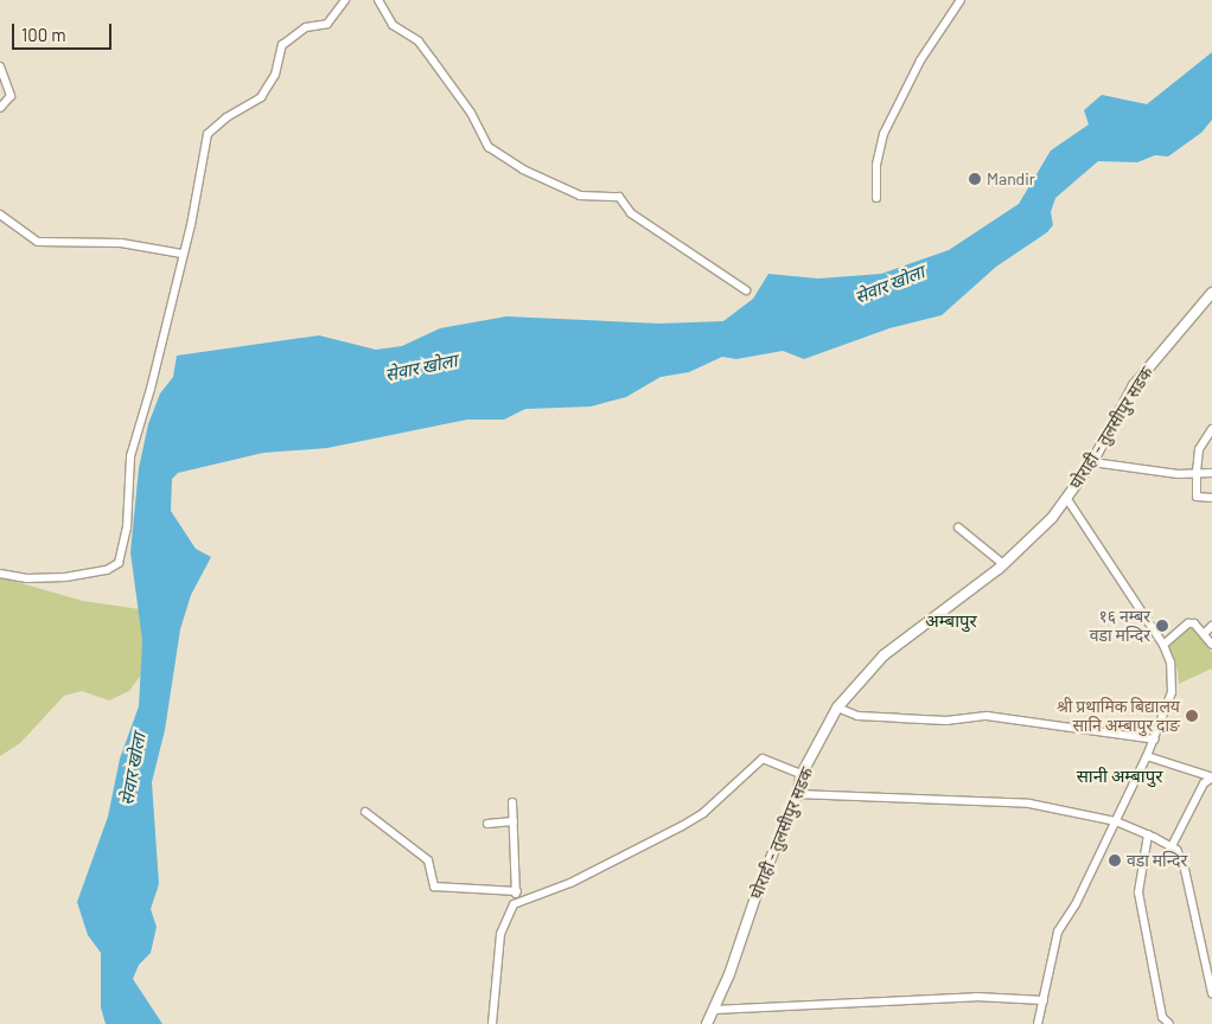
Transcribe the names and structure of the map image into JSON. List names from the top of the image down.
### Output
{
  "streets": {
    "main road": ["घोराही - तुलसीपुर सडक"]
  },
  "districts": ["अम्बापुर", "सानी अम्बापुर"],
  "water": ["सेवार खोला"],
  "places": [
    "Mandir",
    "१६ नम्बर वडा मन्दिर",
    "श्री प्रथामिक बिद्यालय सानि अम्बापुर दाङ",
    "वडा मन्दिर"
  ],
  "scale_bar": "100 m"
}
